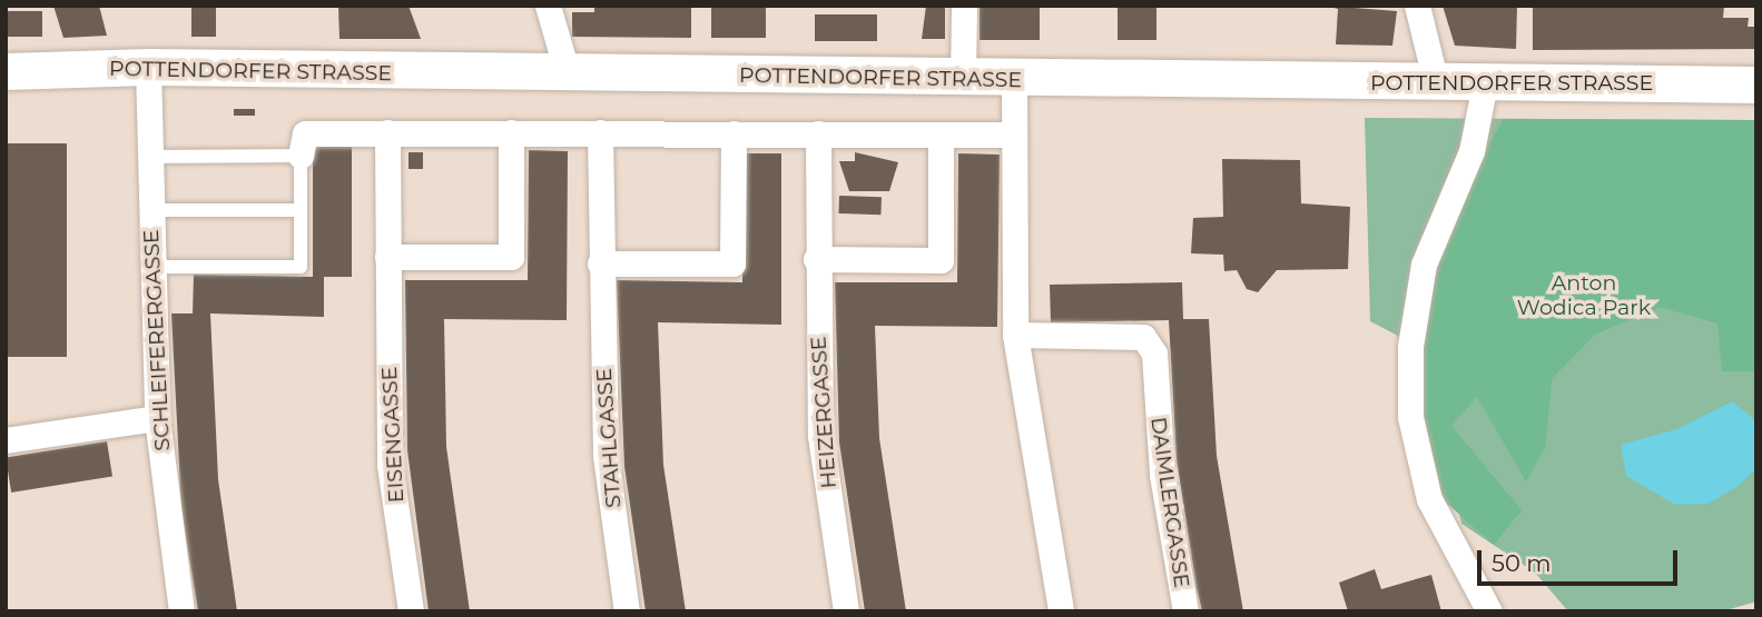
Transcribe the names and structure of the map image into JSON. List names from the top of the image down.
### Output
{
  "streets": {
    "main road": ["POTTENDORFER STRASSE"],
    "street": [
      "SCHLEIFERERGASSE",
      "HEIZERGASSE",
      "EISENGASSE",
      "STAHLGASSE",
      "DAIMLERGASSE"
    ]
  },
  "crossings": [
    ["POTTENDORFER STRASSE", "SCHLEIFERERGASSE"]
  ],
  "parks": ["Anton Wodica Park"],
  "scale_bar": "50 m"
}
